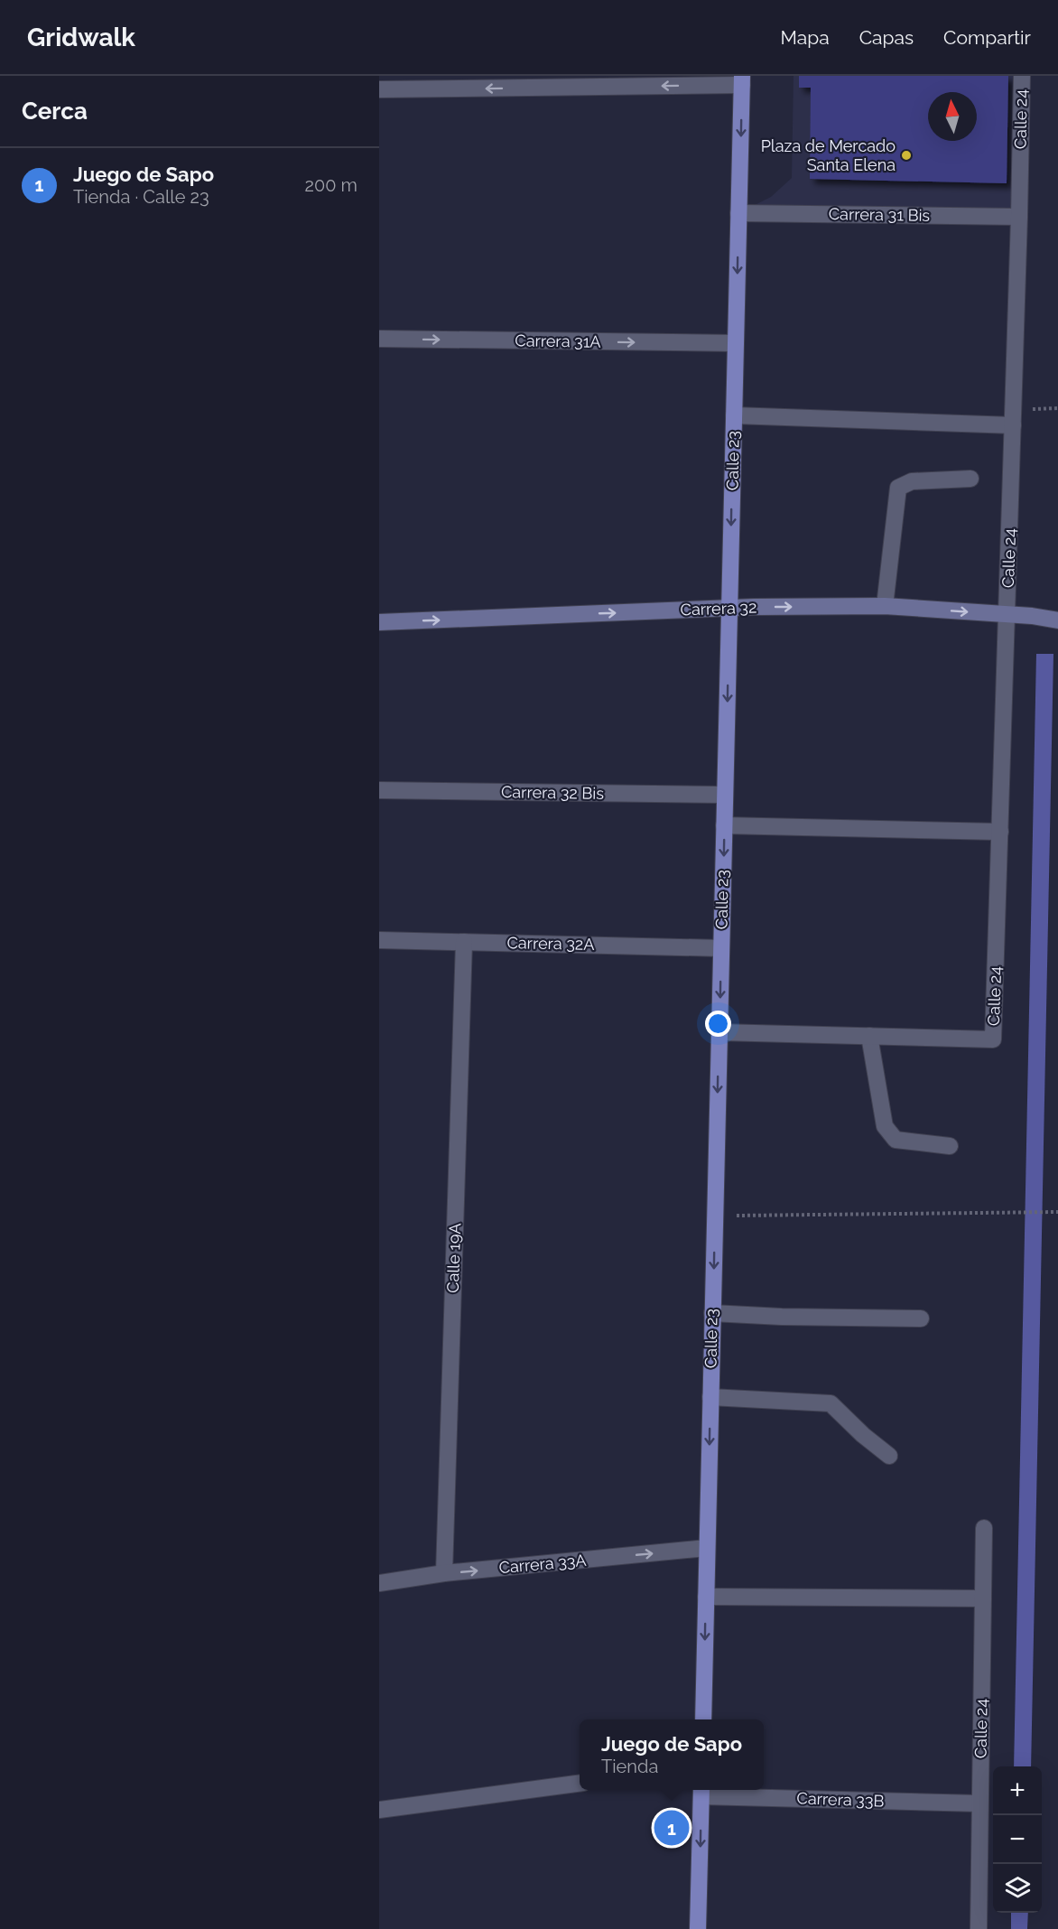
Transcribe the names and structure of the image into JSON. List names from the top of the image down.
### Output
{
  "streets": {
    "main road": ["Calle 23"],
    "street": [
      "Calle 24",
      "Carrera 31 Bis",
      "Carrera 31A",
      "Carrera 32",
      "Carrera 32 Bis",
      "Carrera 32A",
      "Calle 19A",
      "Carrera 33A",
      "Carrera 33B"
    ]
  },
  "crossings": [
    ["Calle 24", "Carrera 31 Bis"],
    ["Calle 24", "Carrera 32"],
    ["Calle 24", "Carrera 33B"],
    ["Carrera 31 Bis", "Calle 23"],
    ["Carrera 31A", "Calle 23"],
    ["Calle 23", "Carrera 32"],
    ["Calle 23", "Carrera 32 Bis"],
    ["Calle 23", "Carrera 32A"],
    ["Calle 23", "Carrera 33A"],
    ["Carrera 32A", "Calle 19A"],
    ["Calle 19A", "Carrera 33A"]
  ],
  "one_way": [
    "Carrera 31A",
    "Calle 23",
    "Carrera 32",
    "Carrera 33A"
  ],
  "places": ["Plaza de Mercado Santa Elena"],
  "north": "top",
  "page": {
    "header": "Gridwalk",
    "nav": ["Mapa", "Capas", "Compartir"],
    "heading": "Cerca",
    "list": [
      {
        "mark": "1",
        "name": "Juego de Sapo",
        "note": "Tienda · Calle 23",
        "value": "200 m"
      }
    ],
    "popup": ["Juego de Sapo", "Tienda"],
    "map_buttons": ["+", "−"],
    "pins": "1"
  }
}
